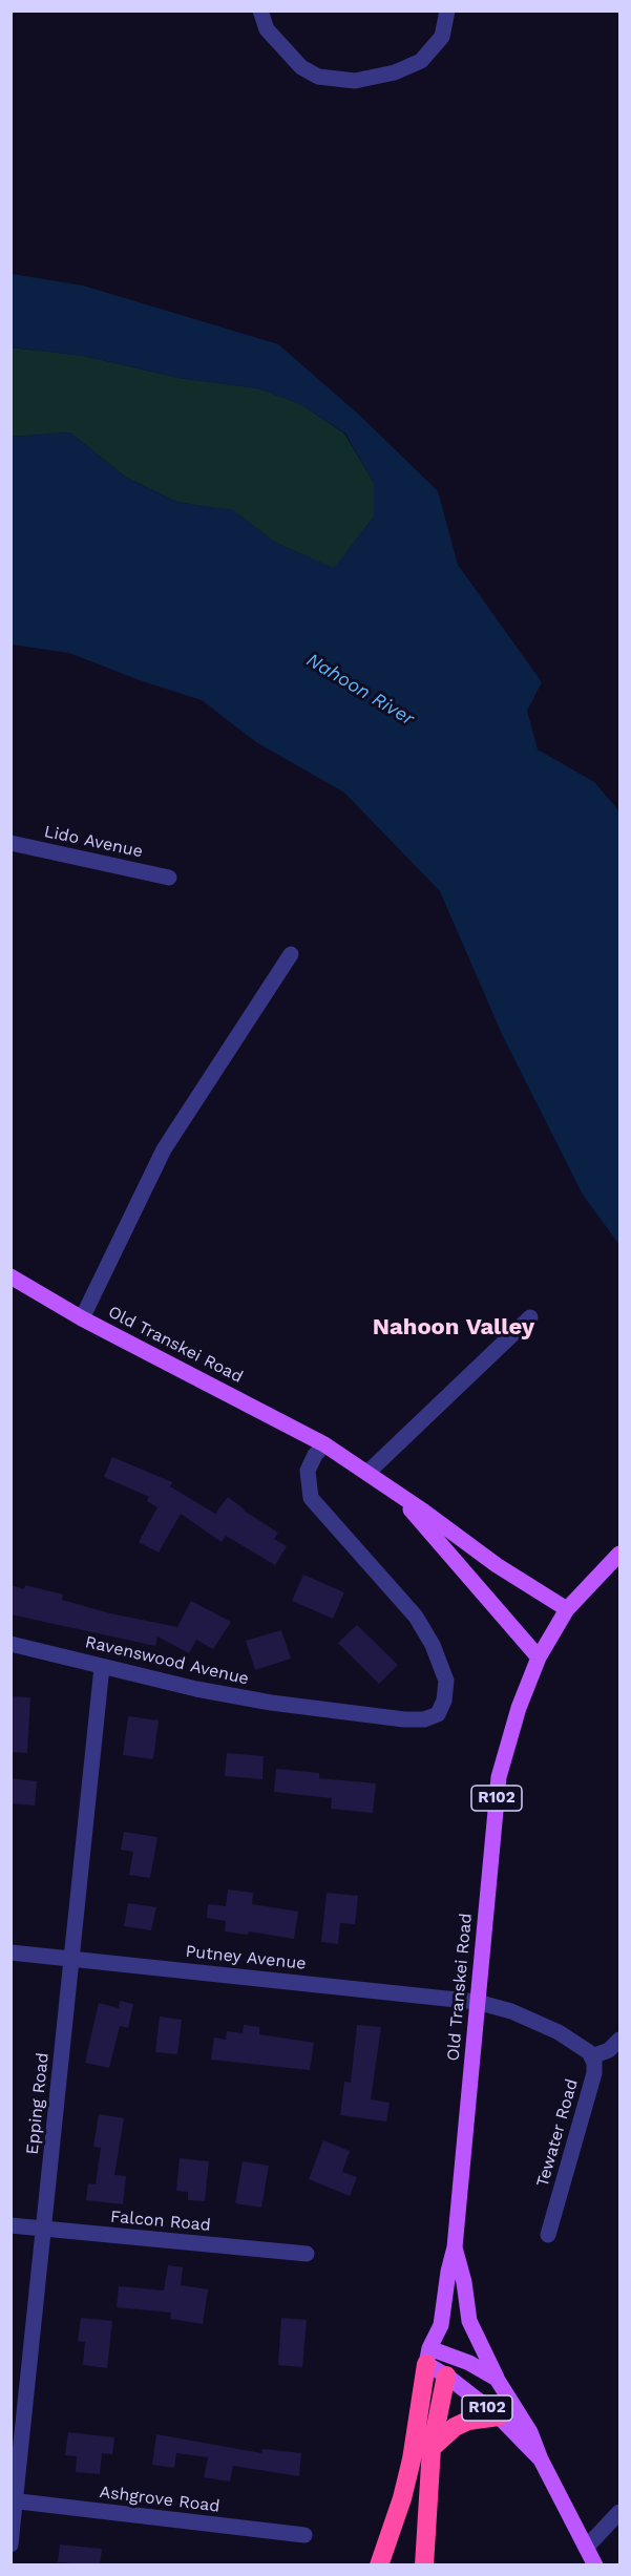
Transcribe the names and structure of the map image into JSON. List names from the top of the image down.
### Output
{
  "streets": {
    "main road": ["Old Transkei Road", "R102"],
    "street": [
      "Lido Avenue",
      "Ravenswood Avenue",
      "Putney Avenue",
      "Epping Road",
      "Tewater Road",
      "Falcon Road",
      "Ashgrove Road"
    ]
  },
  "crossings": [
    ["Old Transkei Road", "Ravenswood Avenue"],
    ["Old Transkei Road", "R102"],
    ["Old Transkei Road", "Putney Avenue"],
    ["Ravenswood Avenue", "Epping Road"],
    ["Putney Avenue", "Epping Road"],
    ["Epping Road", "Falcon Road"],
    ["Epping Road", "Ashgrove Road"]
  ],
  "districts": ["Nahoon Valley"],
  "water": ["Nahoon River"]
}
